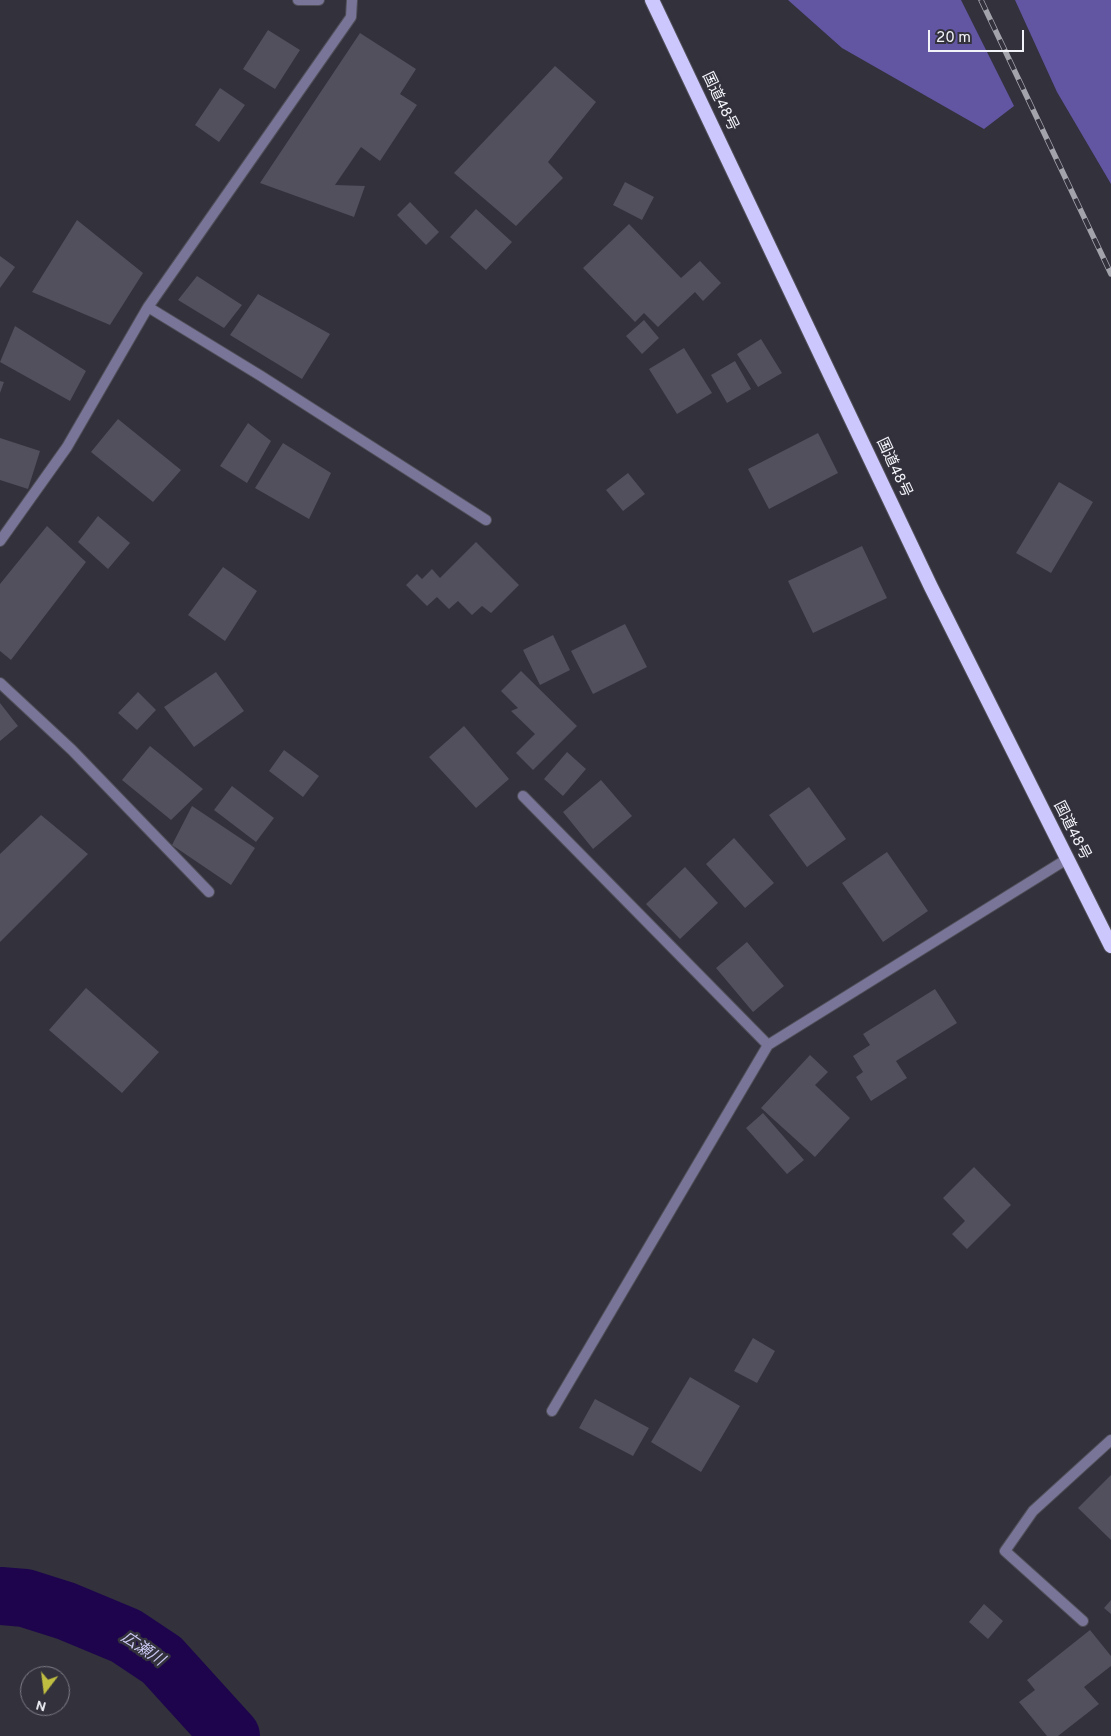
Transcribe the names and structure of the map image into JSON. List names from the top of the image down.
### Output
{
  "streets": {
    "highway": ["国道48号"]
  },
  "water": ["広瀬川"],
  "scale_bar": "20 m",
  "north": "bottom"
}
